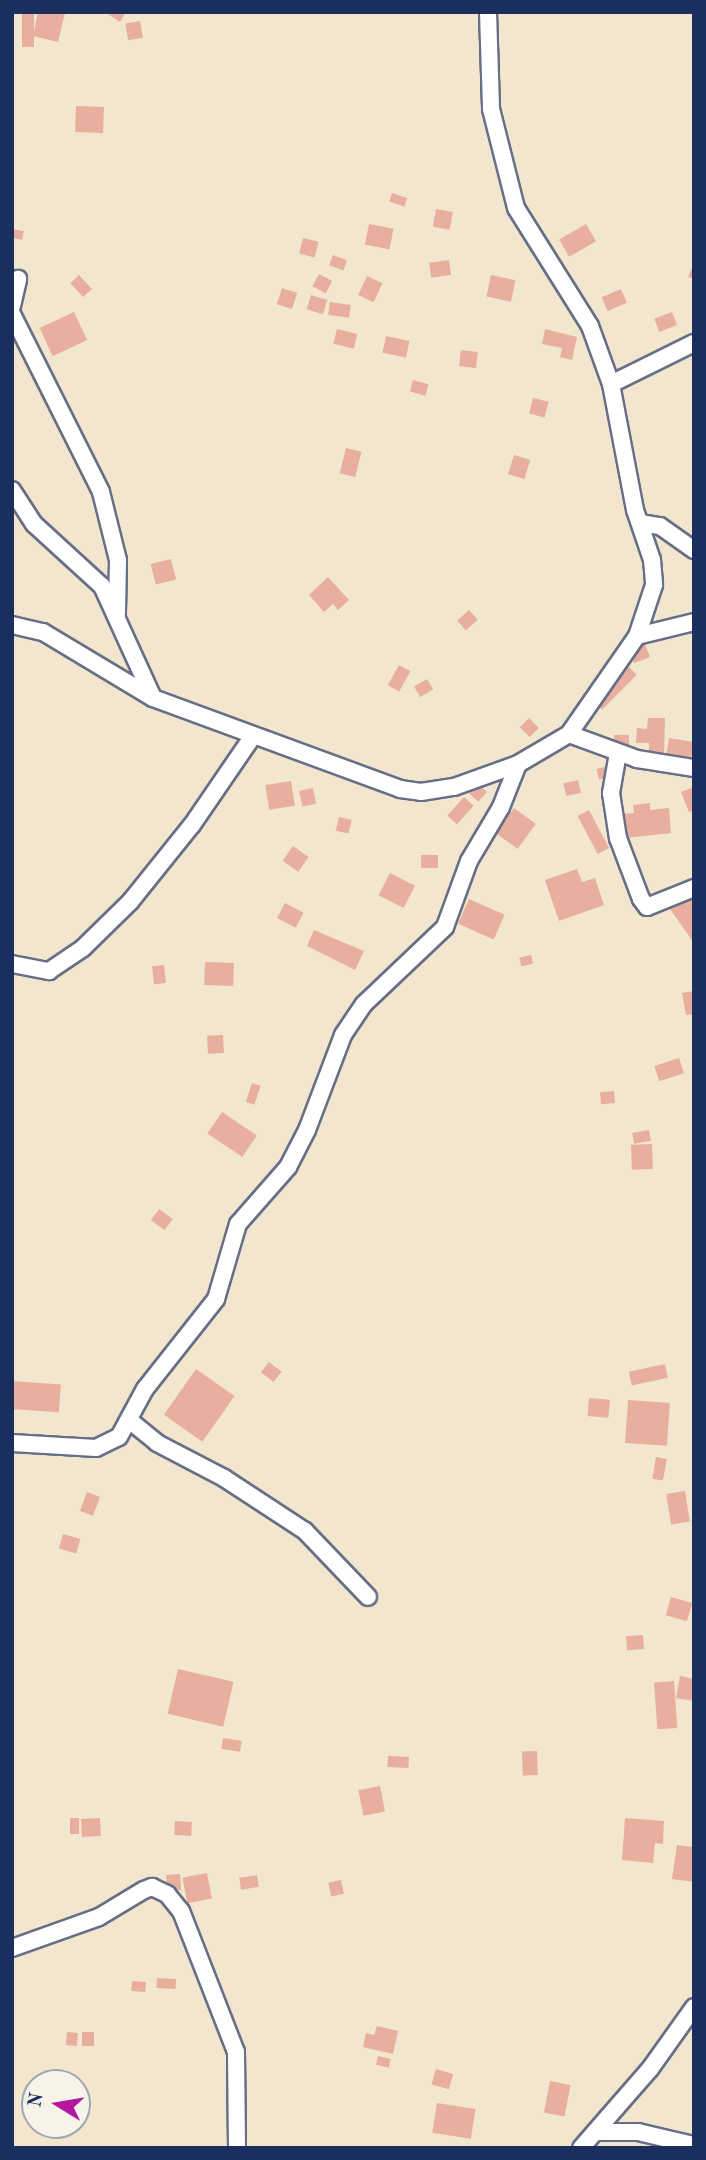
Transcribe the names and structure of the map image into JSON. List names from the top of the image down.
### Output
{
  "north": "left"
}
